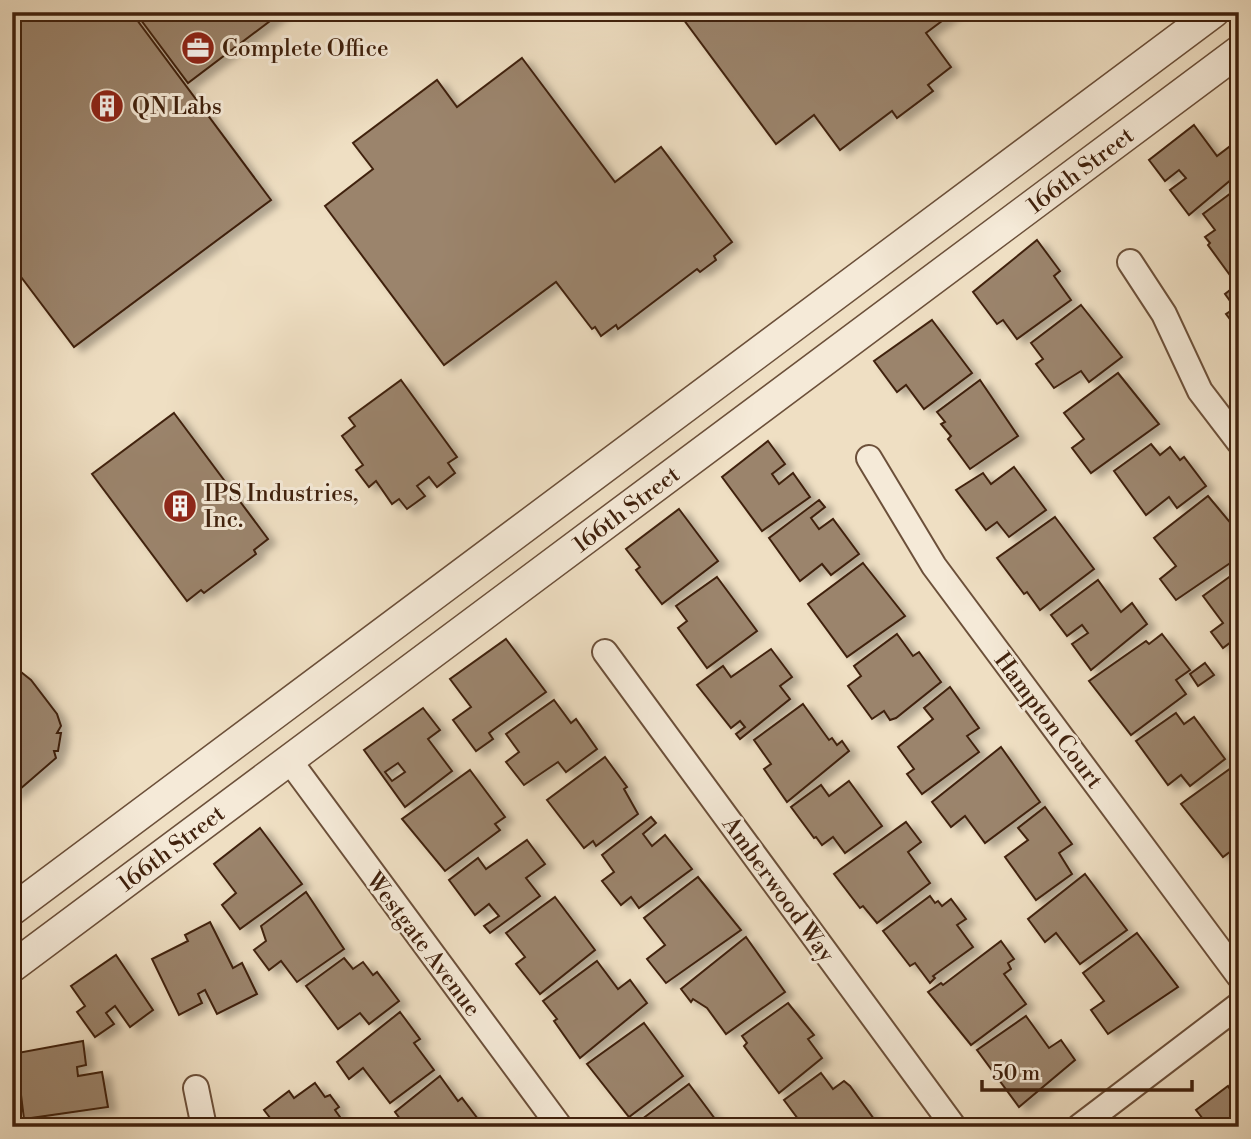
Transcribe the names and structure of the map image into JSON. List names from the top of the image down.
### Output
{
  "streets": {
    "street": [
      "166th Street",
      "Hampton Court",
      "Amberwood Way",
      "Westgate Avenue"
    ]
  },
  "crossings": [
    ["166th Street", "Westgate Avenue"]
  ],
  "places": {
    "office": ["Complete Office"],
    "building": ["QN Labs", "IPS Industries, Inc."]
  },
  "scale_bar": "50 m"
}
